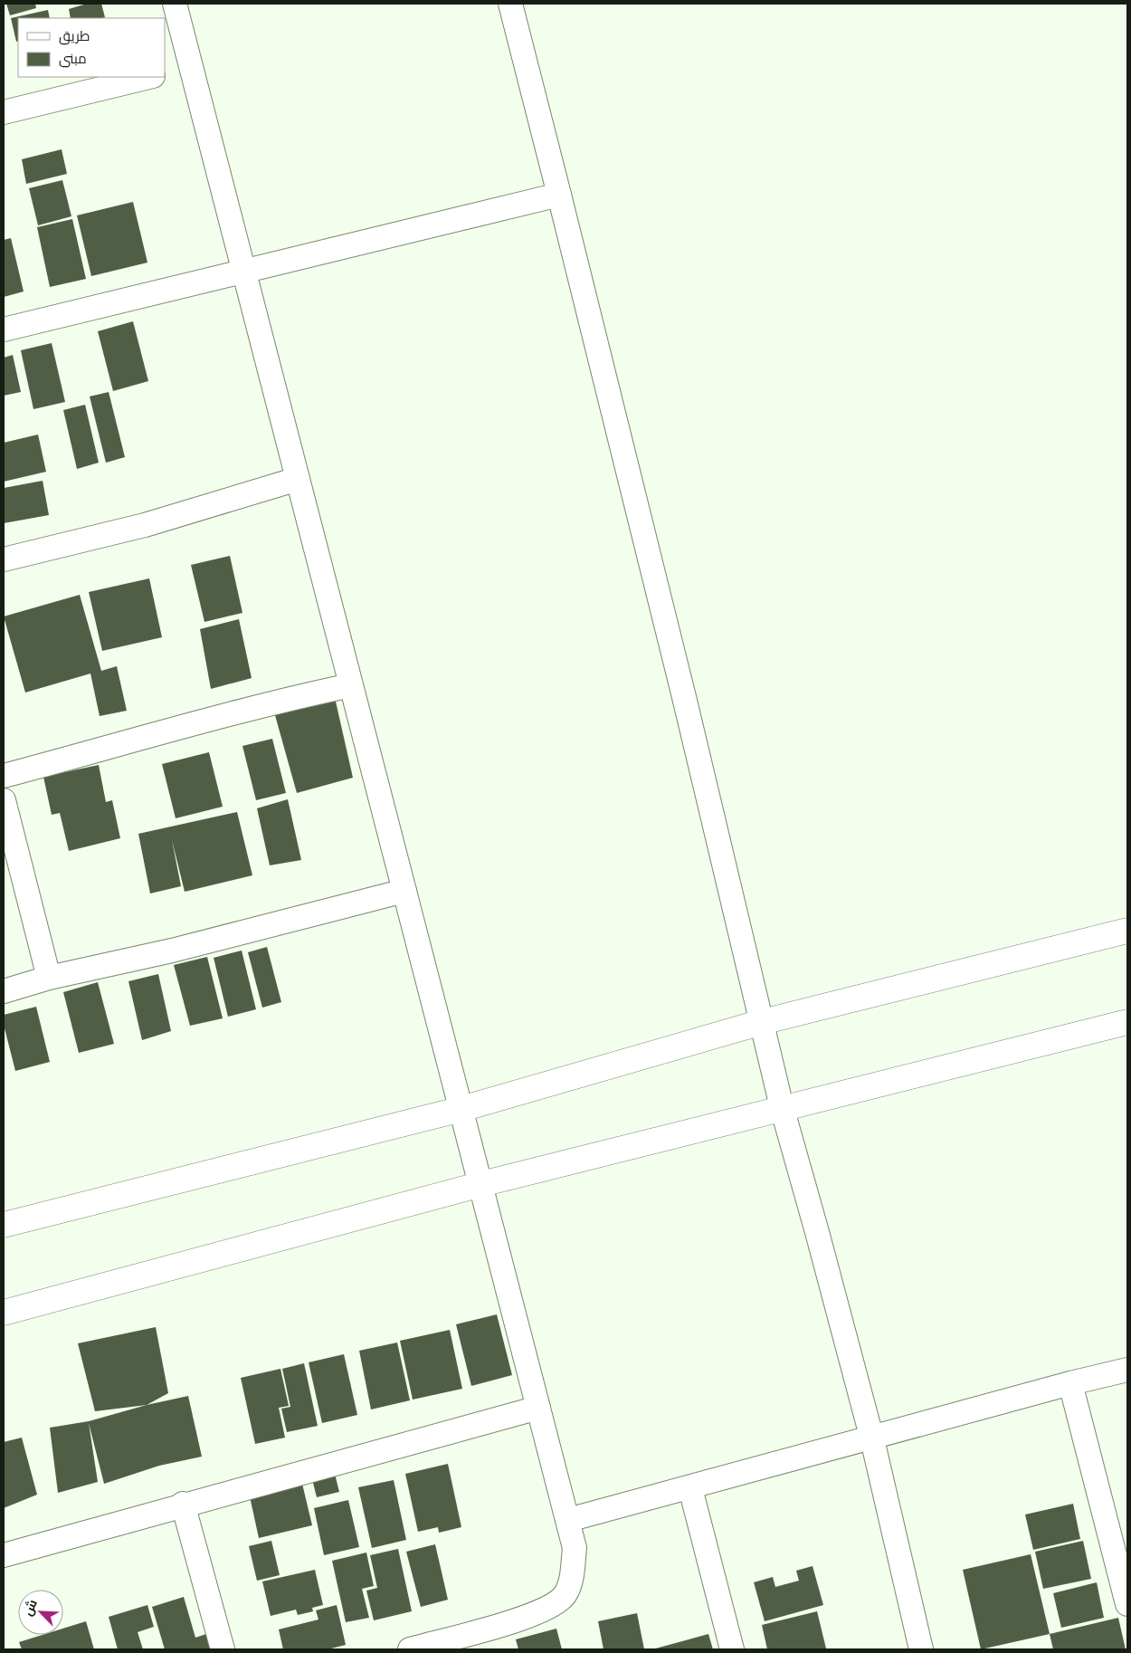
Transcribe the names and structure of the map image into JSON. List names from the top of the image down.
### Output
{
  "legend": ["طريق", "مبنى"],
  "north": "top left"
}
